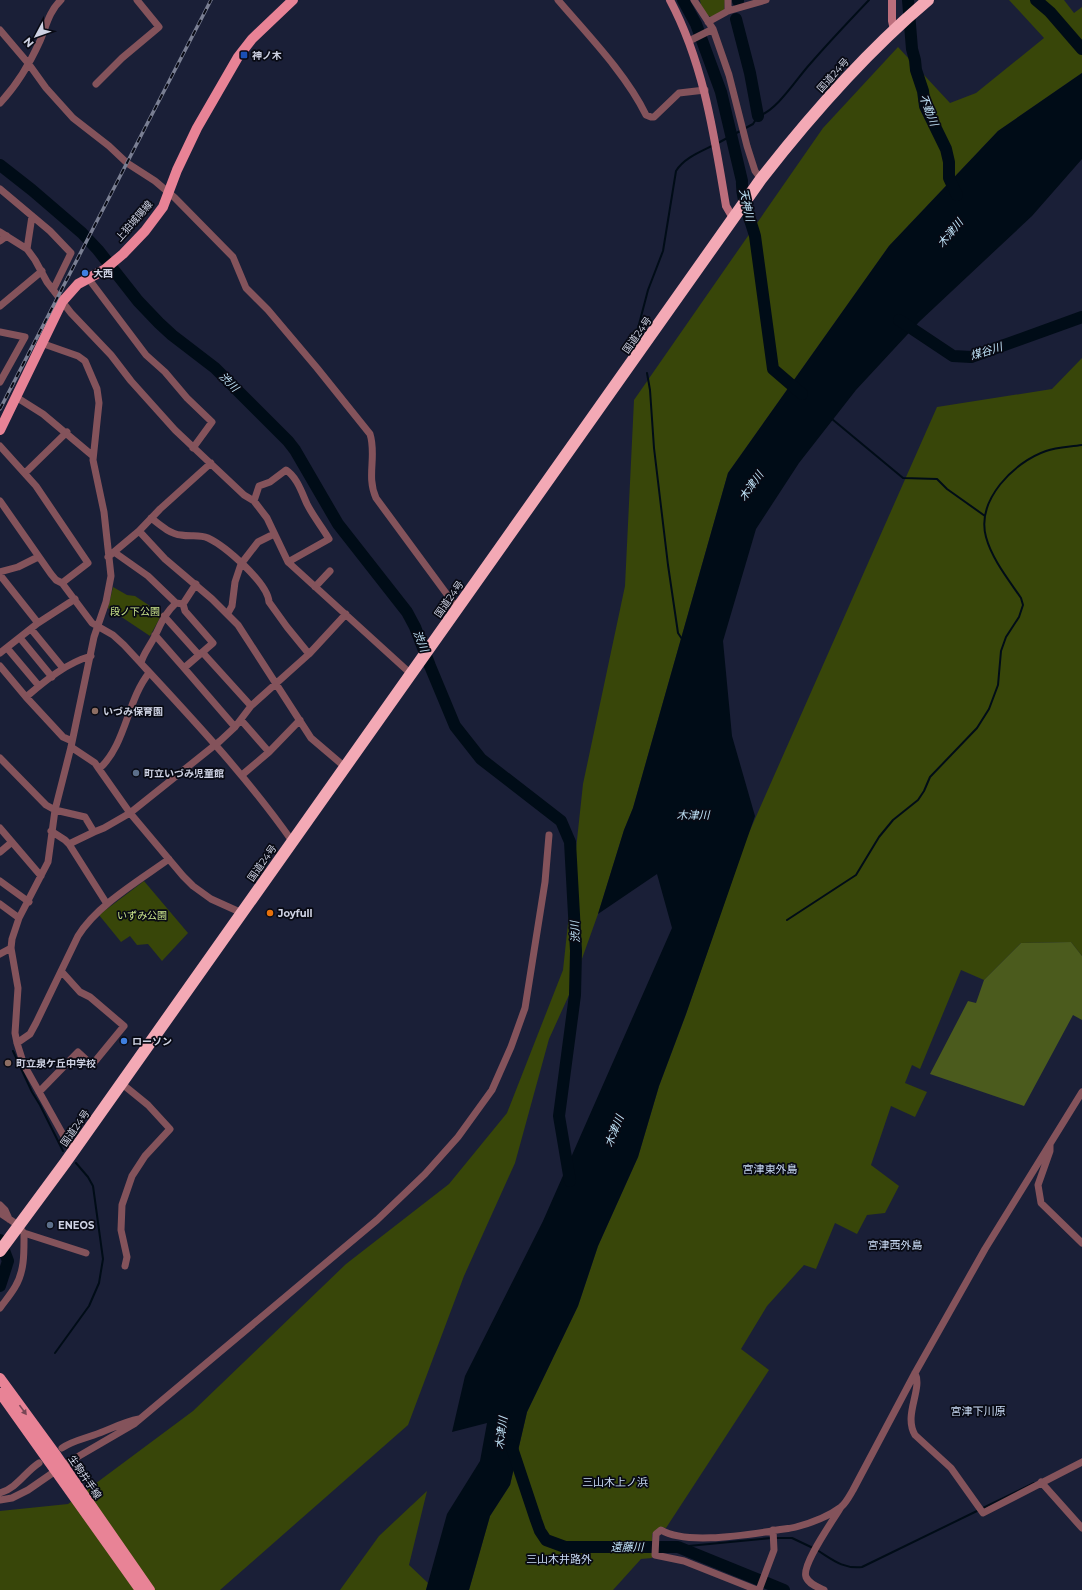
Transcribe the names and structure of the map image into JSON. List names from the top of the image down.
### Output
{
  "streets": {
    "highway": ["国道24号"],
    "main road": ["上狛城陽線", "生駒井手線"]
  },
  "districts": [
    "宮津東外島",
    "宮津西外島",
    "宮津下川原",
    "三山木上ノ浜",
    "三山木井路外"
  ],
  "water": [
    "不動川",
    "天神川",
    "木津川",
    "煤谷川",
    "渋川",
    "遠藤川"
  ],
  "parks": ["段ノ下公園", "いずみ公園"],
  "places": {
    "transit": ["神ノ木"],
    "other": [
      "大西",
      "いづみ保育園",
      "町立いづみ児童館",
      "Joyfull",
      "ローソン",
      "町立泉ケ丘中学校",
      "ENEOS"
    ]
  },
  "north": "bottom left"
}
